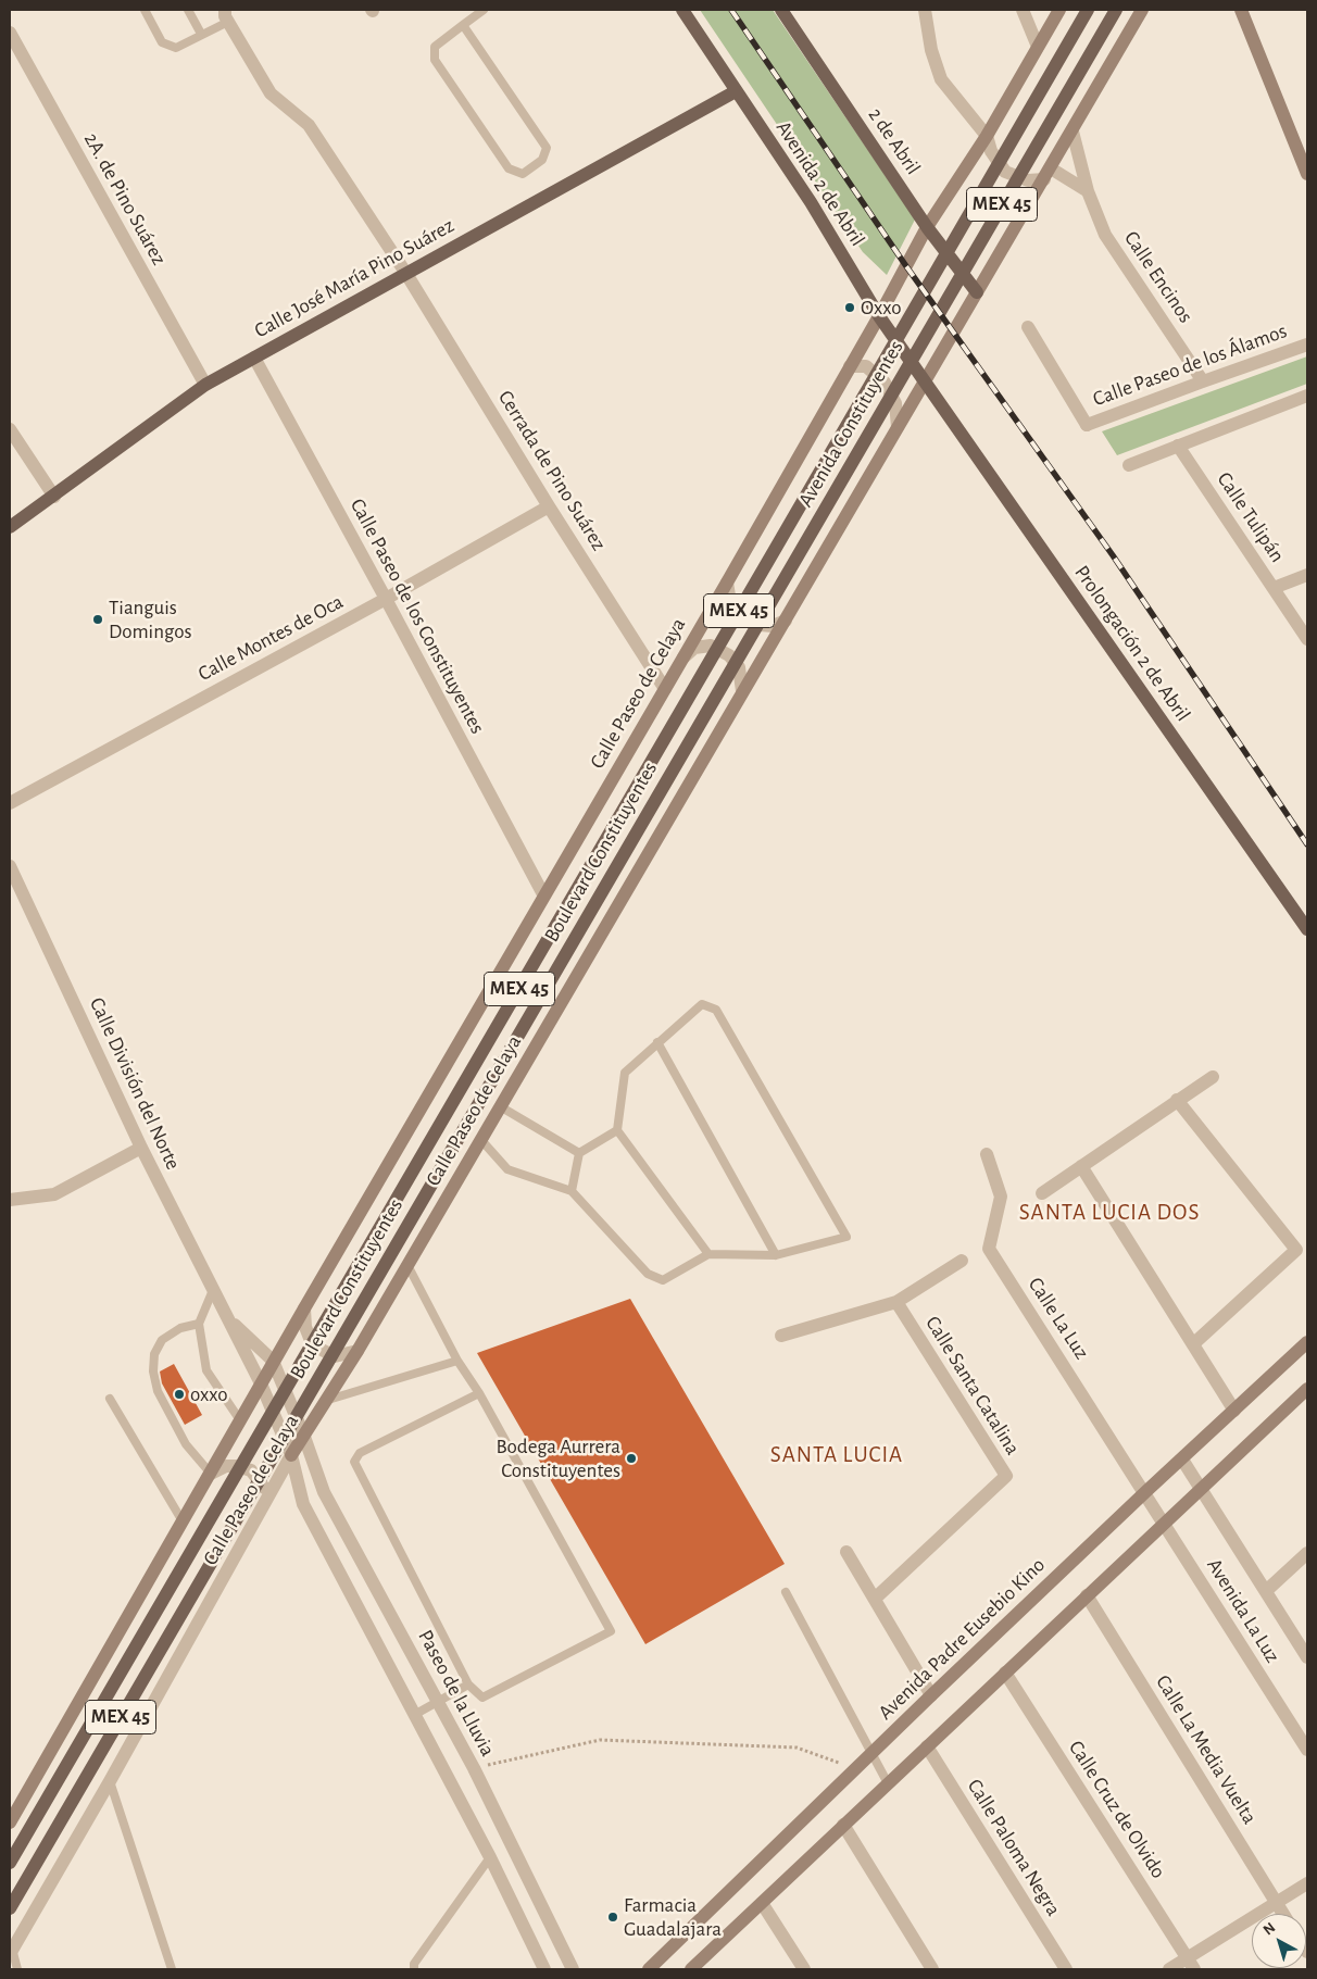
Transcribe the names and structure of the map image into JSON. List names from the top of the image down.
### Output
{
  "streets": {
    "main road": [
      "2 de Abril",
      "Avenida 2 de Abril",
      "MEX 45",
      "Calle José María Pino Suárez",
      "Avenida Constituyentes",
      "Prolongación 2 de Abril",
      "Calle Paseo de Celaya",
      "Boulevard Constituyentes",
      "Avenida Padre Eusebio Kino"
    ],
    "street": [
      "2A. de Pino Suárez",
      "Calle Encinos",
      "Calle Paseo de los Álamos",
      "Cerrada de Pino Suárez",
      "Calle Tulipán",
      "Calle Paseo de los Constituyentes",
      "Calle Montes de Oca",
      "Calle División del Norte",
      "Calle La Luz",
      "Calle Santa Catalina",
      "Avenida La Luz",
      "Paseo de la Lluvia",
      "Calle La Media Vuelta",
      "Calle Cruz de Olvido",
      "Calle Paloma Negra"
    ]
  },
  "crossings": [
    ["2 de Abril", "Calle Paseo de Celaya"],
    ["Avenida 2 de Abril", "Calle José María Pino Suárez"],
    ["Avenida 2 de Abril", "Prolongación 2 de Abril"],
    ["Avenida 2 de Abril", "Calle Paseo de Celaya"],
    ["2A. de Pino Suárez", "Calle José María Pino Suárez"],
    ["Calle Encinos", "Calle Paseo de los Álamos"],
    ["Calle Encinos", "Calle Paseo de Celaya"],
    ["Calle José María Pino Suárez", "Cerrada de Pino Suárez"],
    ["Calle José María Pino Suárez", "Calle Paseo de los Constituyentes"],
    ["Avenida Constituyentes", "Boulevard Constituyentes"],
    ["Cerrada de Pino Suárez", "Calle Montes de Oca"],
    ["Cerrada de Pino Suárez", "Calle Paseo de Celaya"],
    ["Calle Paseo de los Constituyentes", "Calle Montes de Oca"],
    ["Calle Paseo de los Constituyentes", "Calle Paseo de Celaya"],
    ["Prolongación 2 de Abril", "Calle Paseo de Celaya"],
    ["Calle Paseo de Celaya", "Calle División del Norte"],
    ["Calle Paseo de Celaya", "Paseo de la Lluvia"],
    ["Calle División del Norte", "Paseo de la Lluvia"],
    ["Calle La Luz", "Avenida La Luz"],
    ["Calle La Luz", "Avenida Padre Eusebio Kino"],
    ["Avenida La Luz", "Avenida Padre Eusebio Kino"]
  ],
  "districts": ["SANTA LUCIA DOS", "SANTA LUCIA"],
  "places": [
    "Oxxo",
    "Tianguis Domingos",
    "oxxo",
    "Bodega Aurrera Constituyentes",
    "Farmacia Guadalajara"
  ],
  "north": "top left"
}
